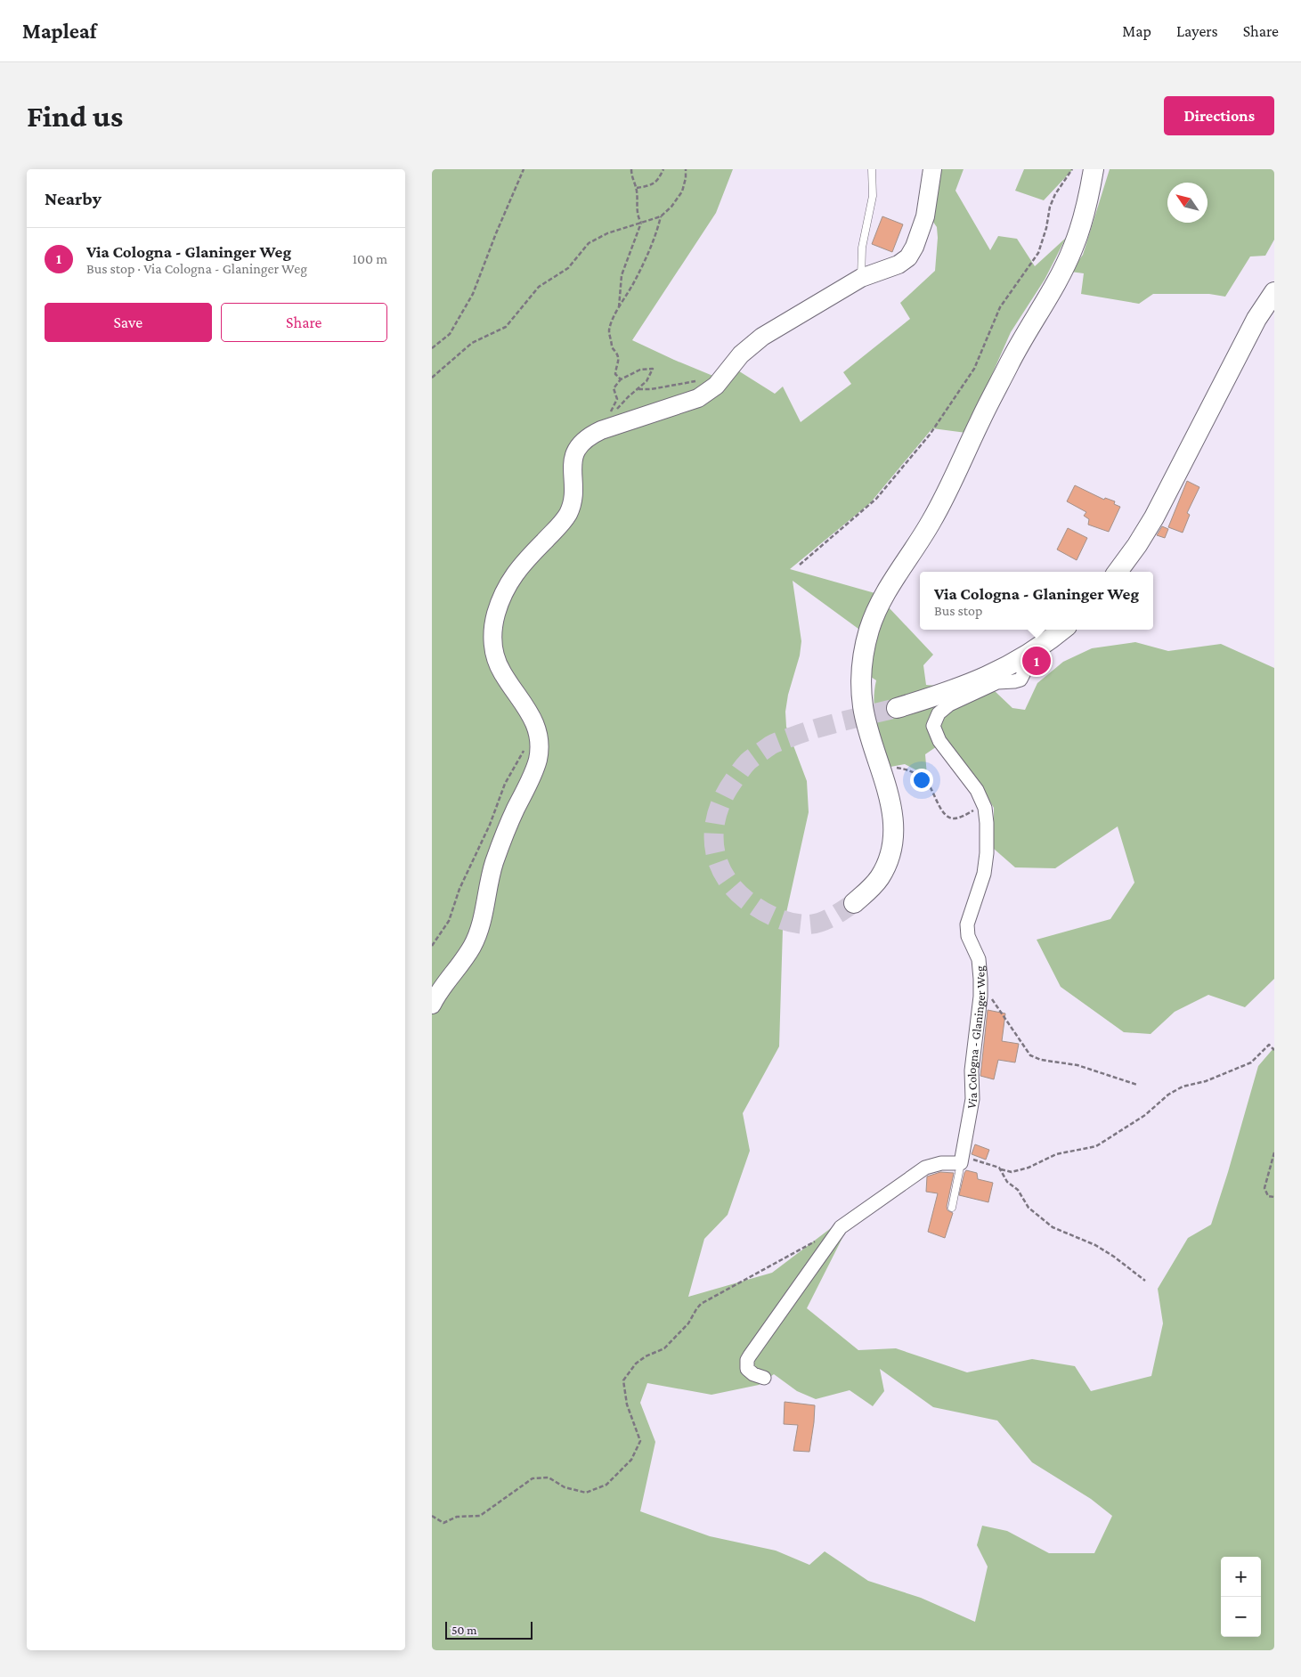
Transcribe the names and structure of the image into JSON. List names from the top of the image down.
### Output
{
  "streets": {
    "street": ["Via Cologna - Glaninger Weg"]
  },
  "scale_bar": "50 m",
  "north": "top left",
  "page": {
    "header": "Mapleaf",
    "nav": ["Map", "Layers", "Share"],
    "buttons": [
      "Directions",
      ["Save", "Share"]
    ],
    "title": "Find us",
    "heading": "Nearby",
    "list": [
      {
        "mark": "1",
        "name": "Via Cologna - Glaninger Weg",
        "note": "Bus stop · Via Cologna - Glaninger Weg",
        "value": "100 m"
      }
    ],
    "popup": ["Via Cologna - Glaninger Weg", "Bus stop"],
    "pins": "1",
    "map_buttons": ["+", "−"],
    "scale": "50 m"
  }
}
